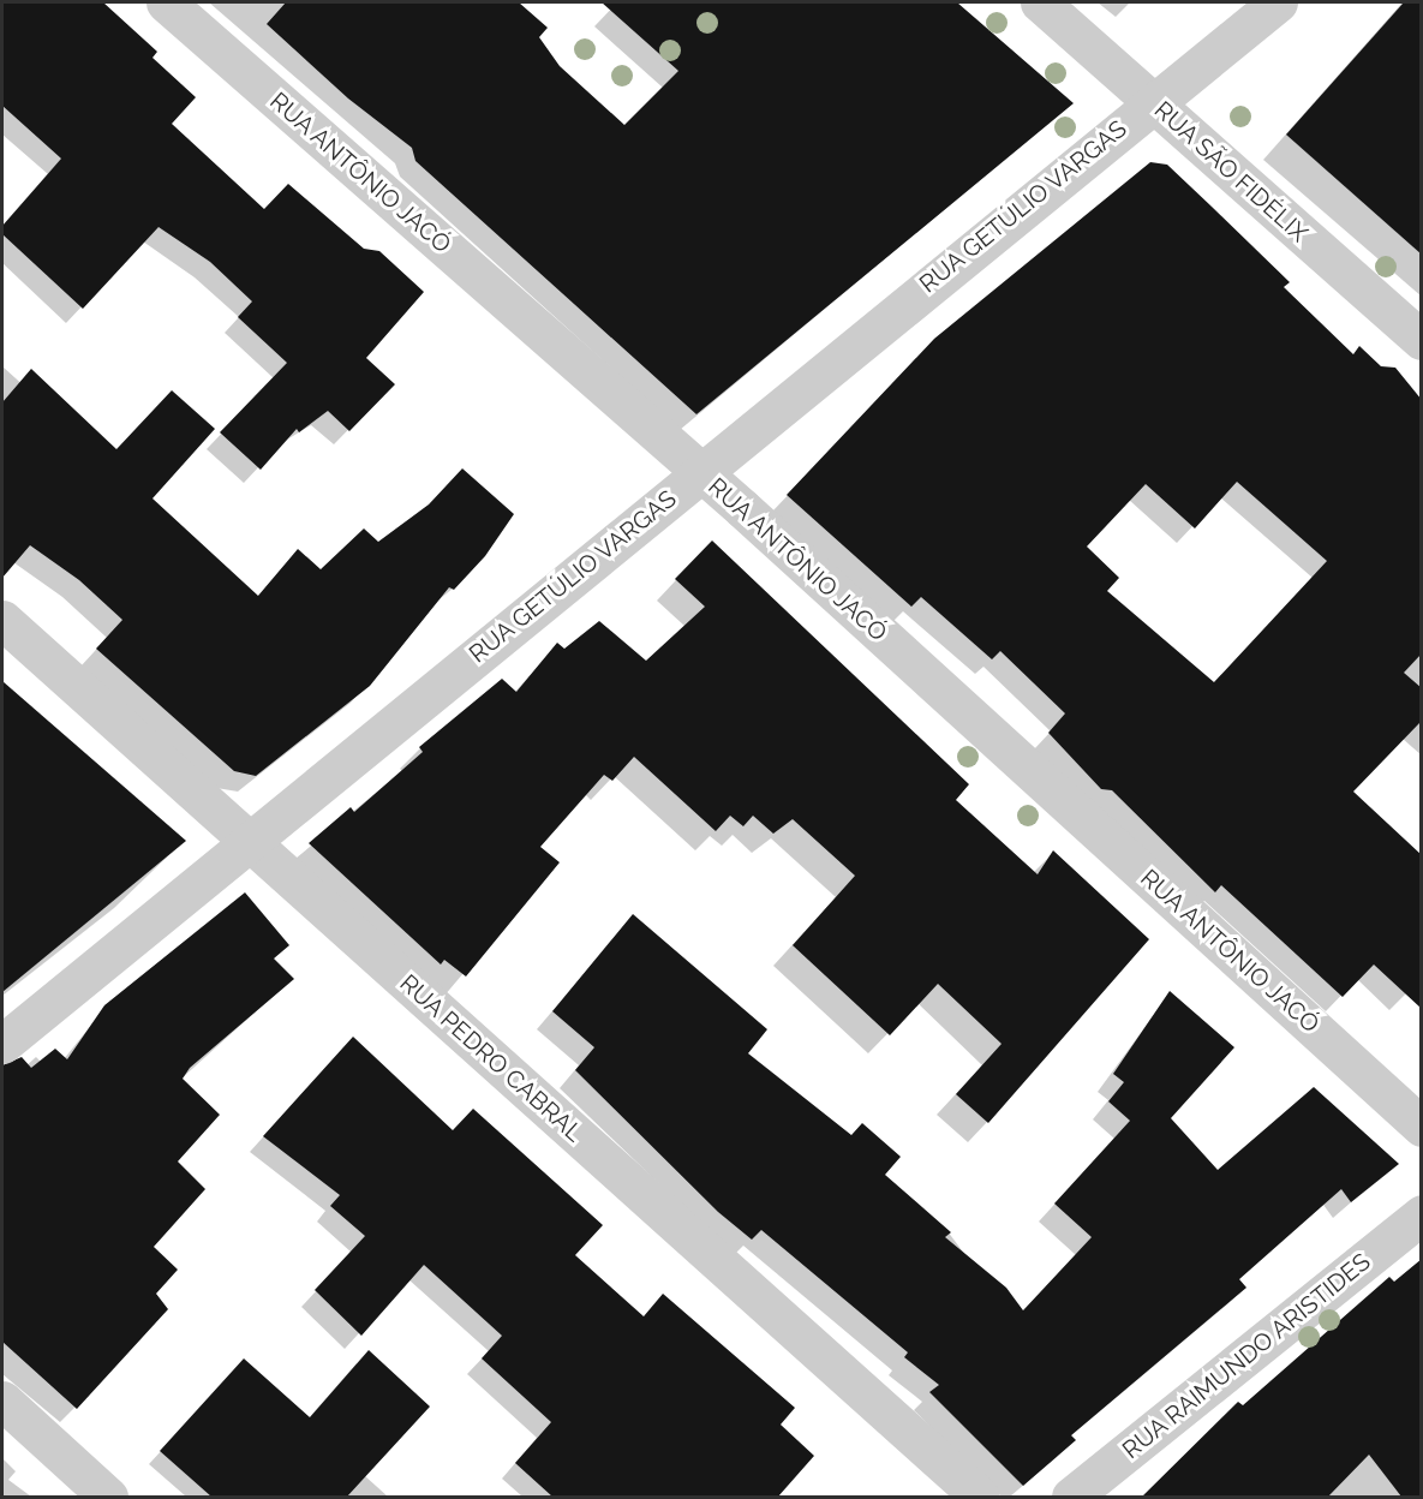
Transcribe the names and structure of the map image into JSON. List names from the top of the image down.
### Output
{
  "streets": {
    "street": [
      "RUA SÃO FIDÉLIX",
      "RUA ANTÔNIO JACÓ",
      "RUA GETÚLIO VARGAS",
      "RUA PEDRO CABRAL",
      "RUA RAIMUNDO ARISTIDES"
    ]
  },
  "crossings": [
    ["RUA SÃO FIDÉLIX", "RUA GETÚLIO VARGAS"],
    ["RUA ANTÔNIO JACÓ", "RUA GETÚLIO VARGAS"],
    ["RUA GETÚLIO VARGAS", "RUA PEDRO CABRAL"]
  ]
}
